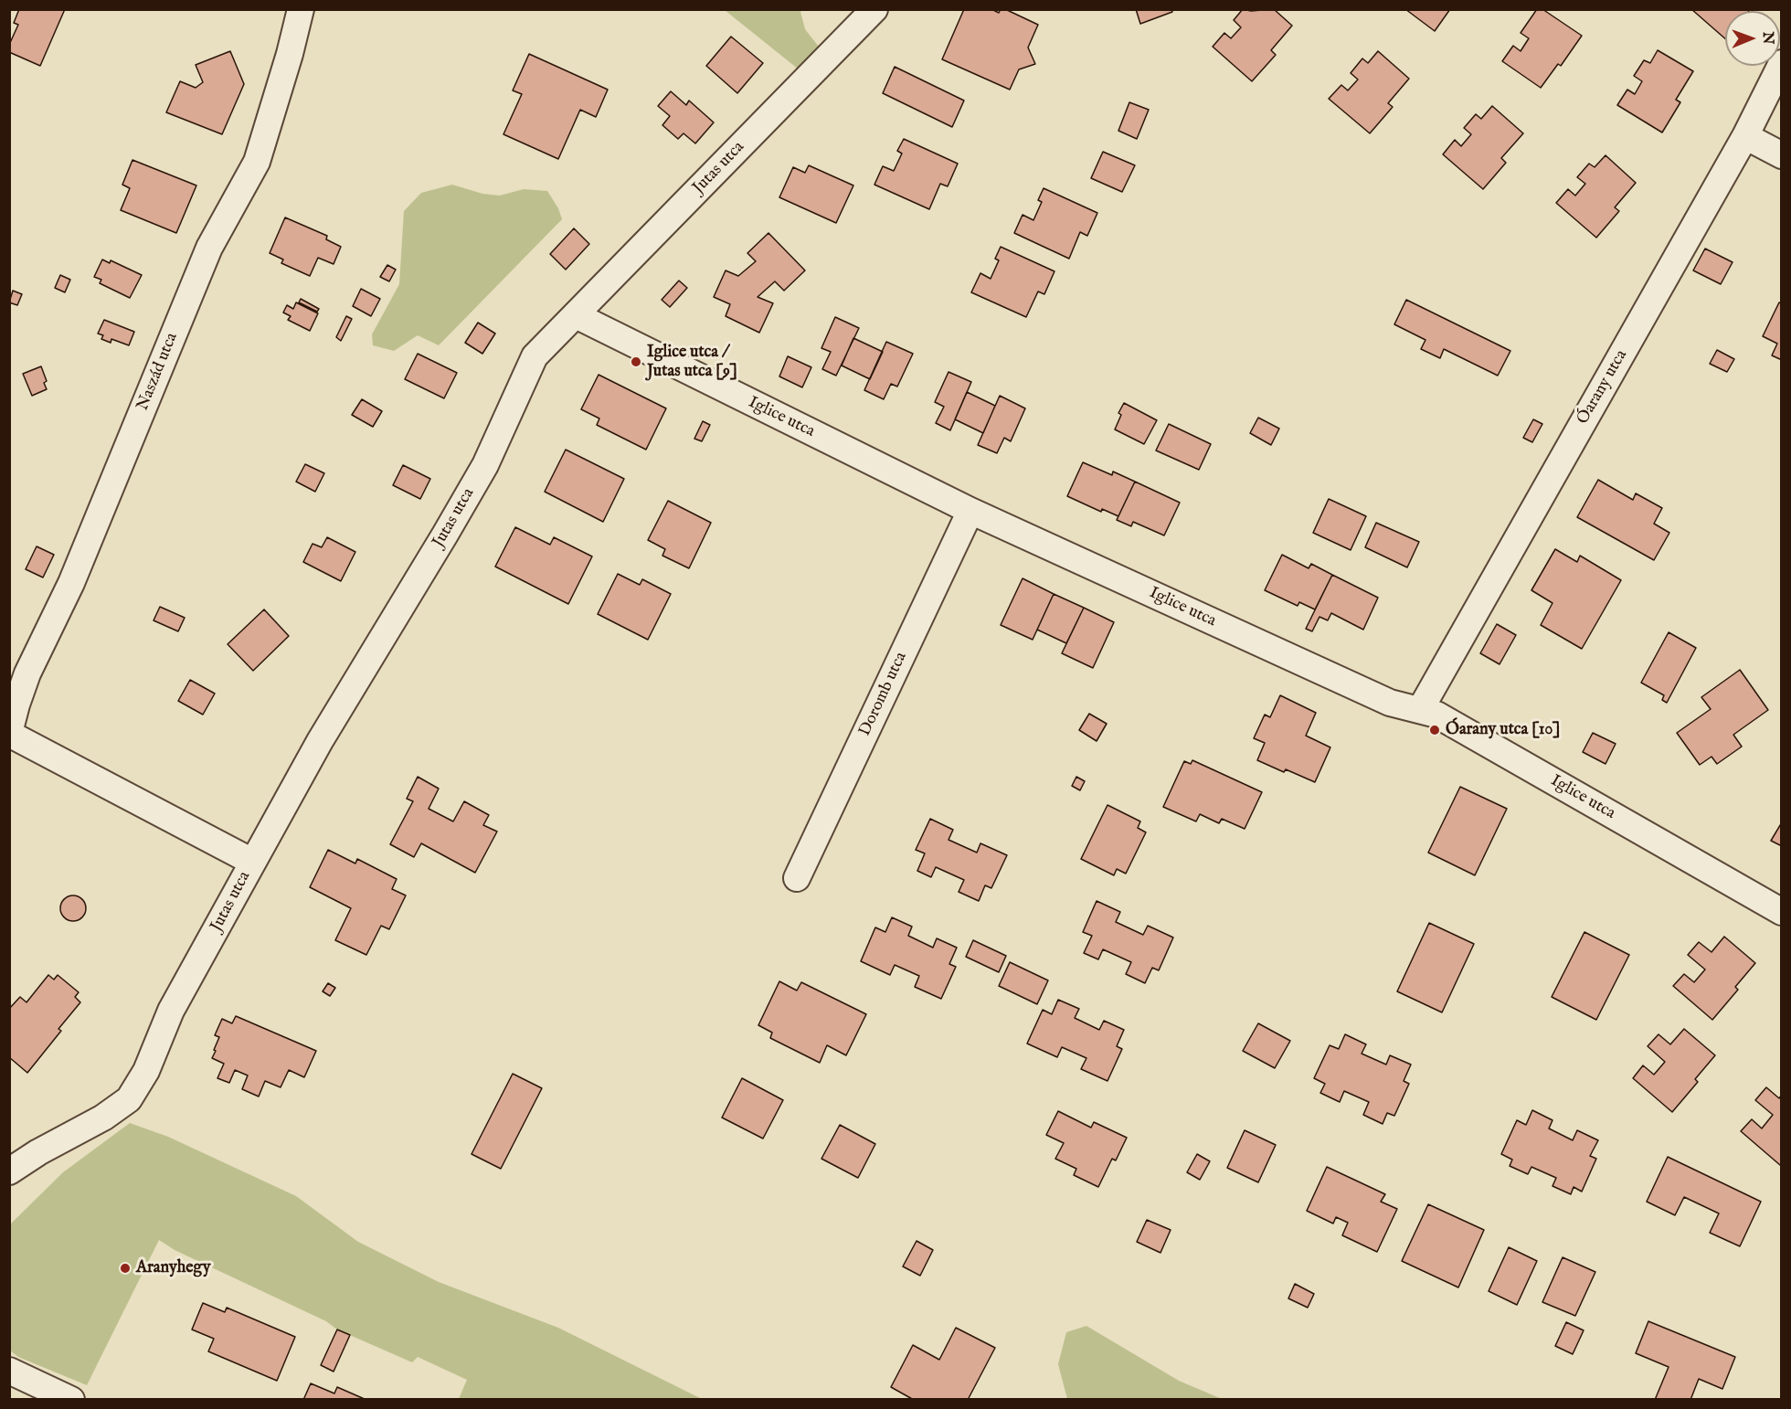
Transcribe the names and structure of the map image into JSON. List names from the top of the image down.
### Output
{
  "streets": {
    "street": [
      "Jutas utca",
      "Naszád utca",
      "Óarany utca",
      "Iglice utca",
      "Doromb utca"
    ]
  },
  "crossings": [
    ["Jutas utca", "Iglice utca"],
    ["Óarany utca", "Iglice utca"],
    ["Iglice utca", "Doromb utca"]
  ],
  "places": ["Iglice utca / Jutas utca [9]", "Óarany utca [10]", "Aranyhegy"],
  "north": "right"
}
